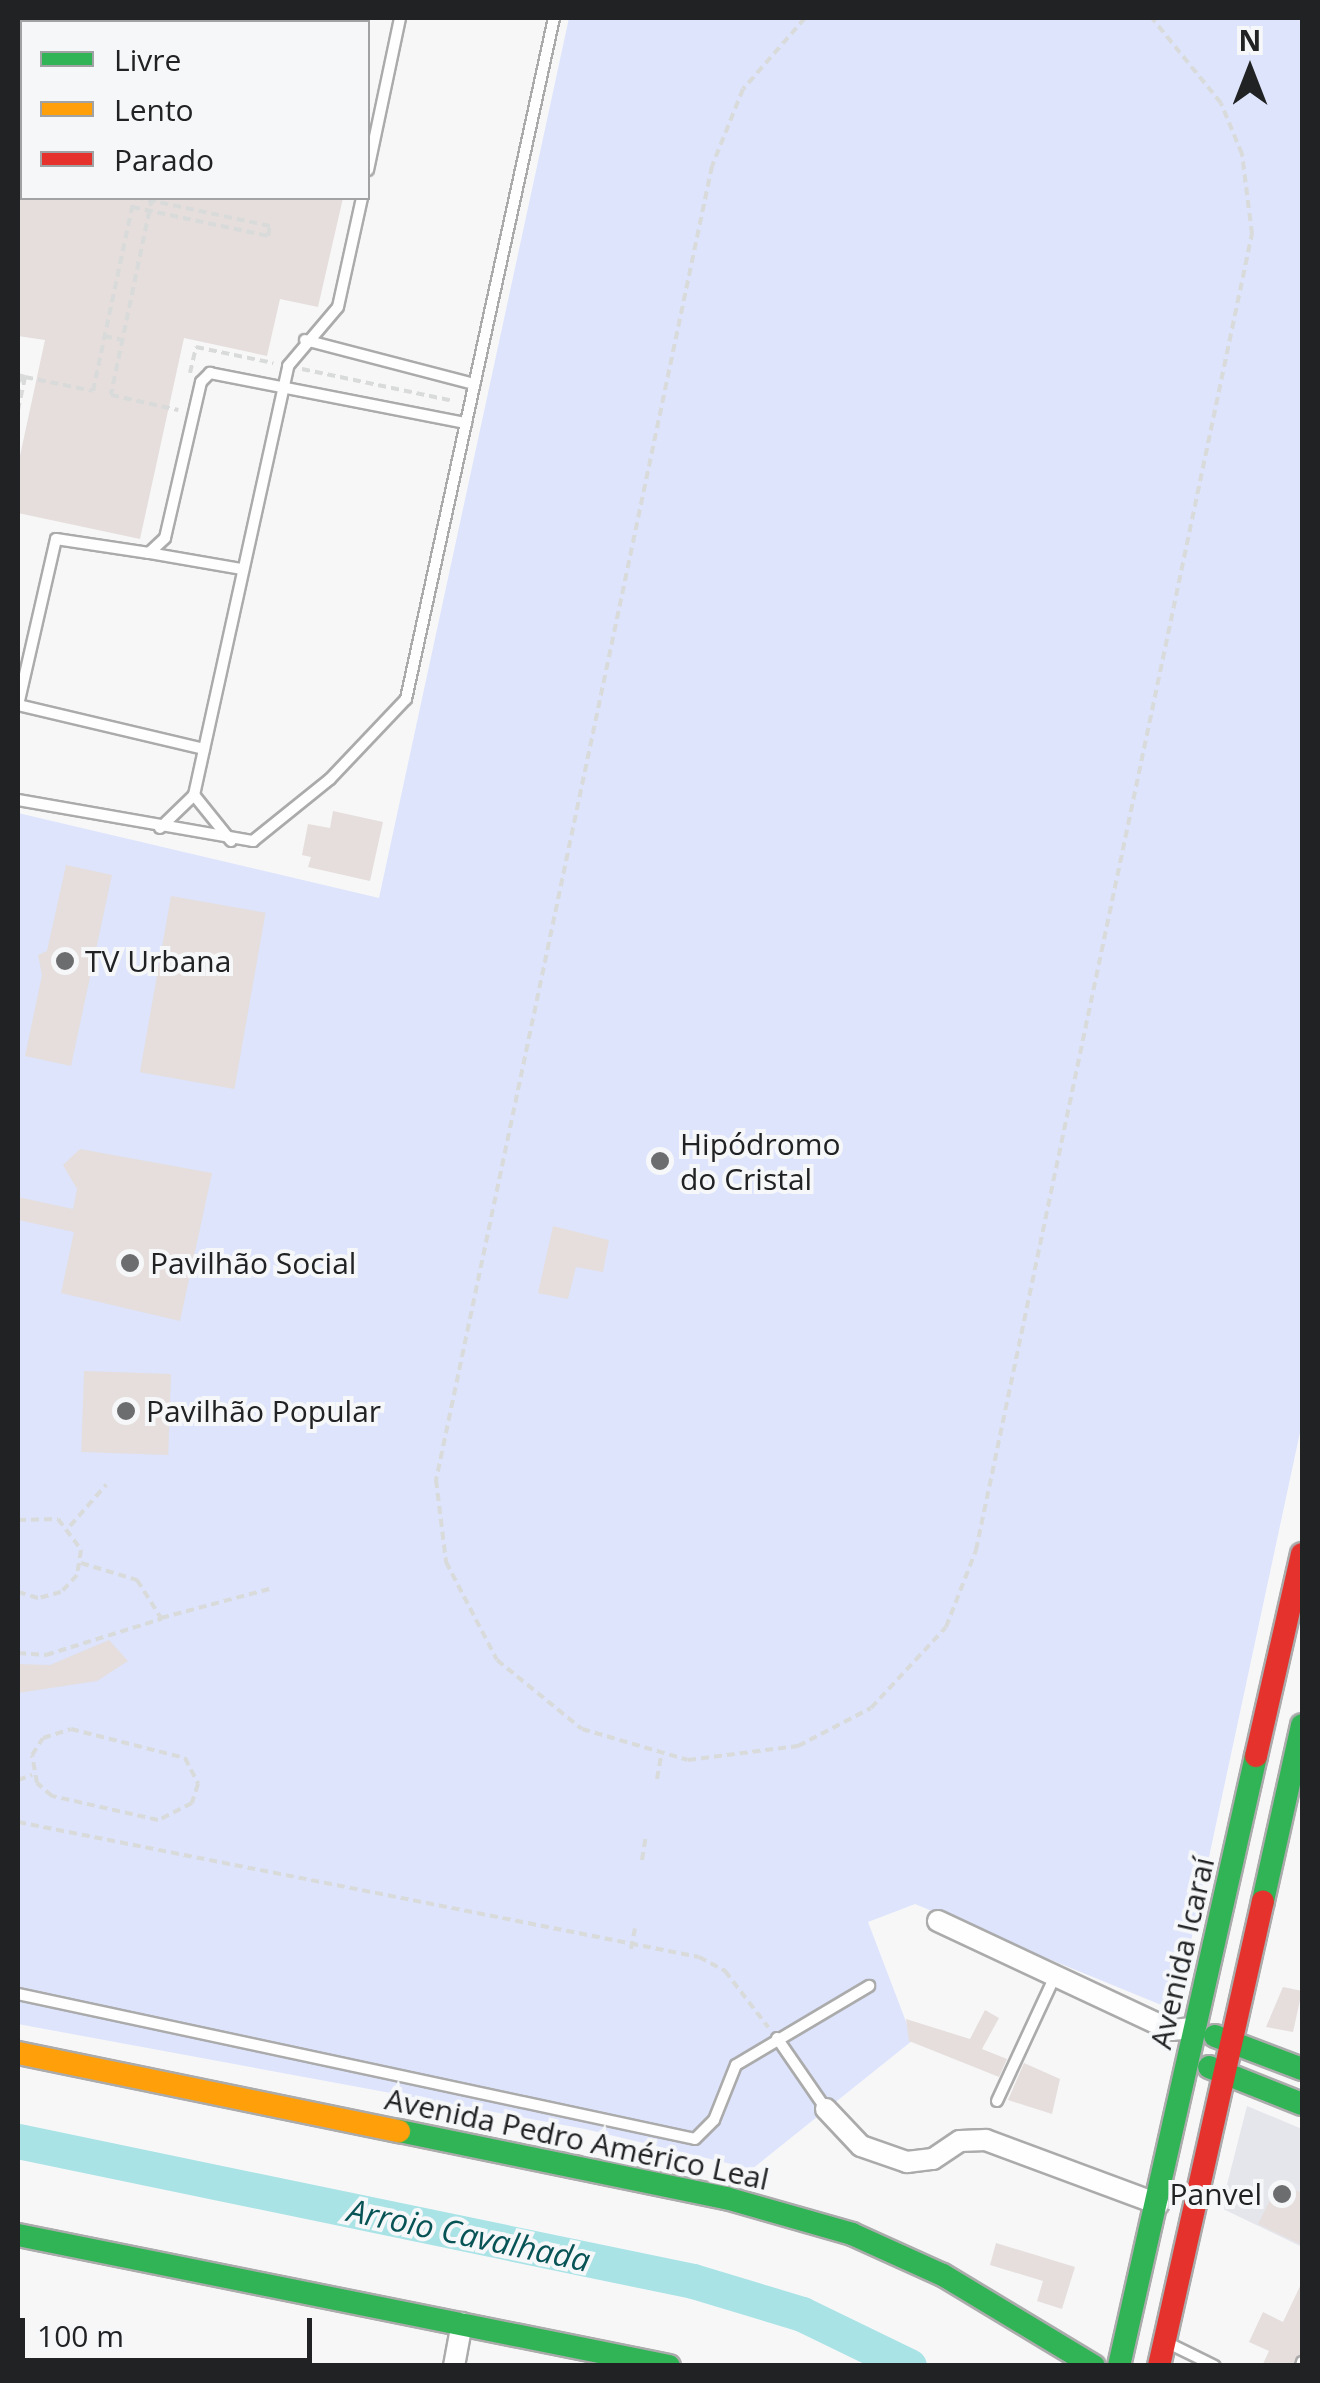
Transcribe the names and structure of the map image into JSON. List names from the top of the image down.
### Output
{
  "streets": {
    "main road": ["Avenida Icaraí", "Avenida Pedro Américo Leal"]
  },
  "water": ["Arroio Cavalhada"],
  "places": [
    "TV Urbana",
    "Hipódromo do Cristal",
    "Pavilhão Social",
    "Pavilhão Popular",
    "Panvel"
  ],
  "legend": ["Livre", "Lento", "Parado"],
  "scale_bar": "100 m",
  "north": "top"
}
